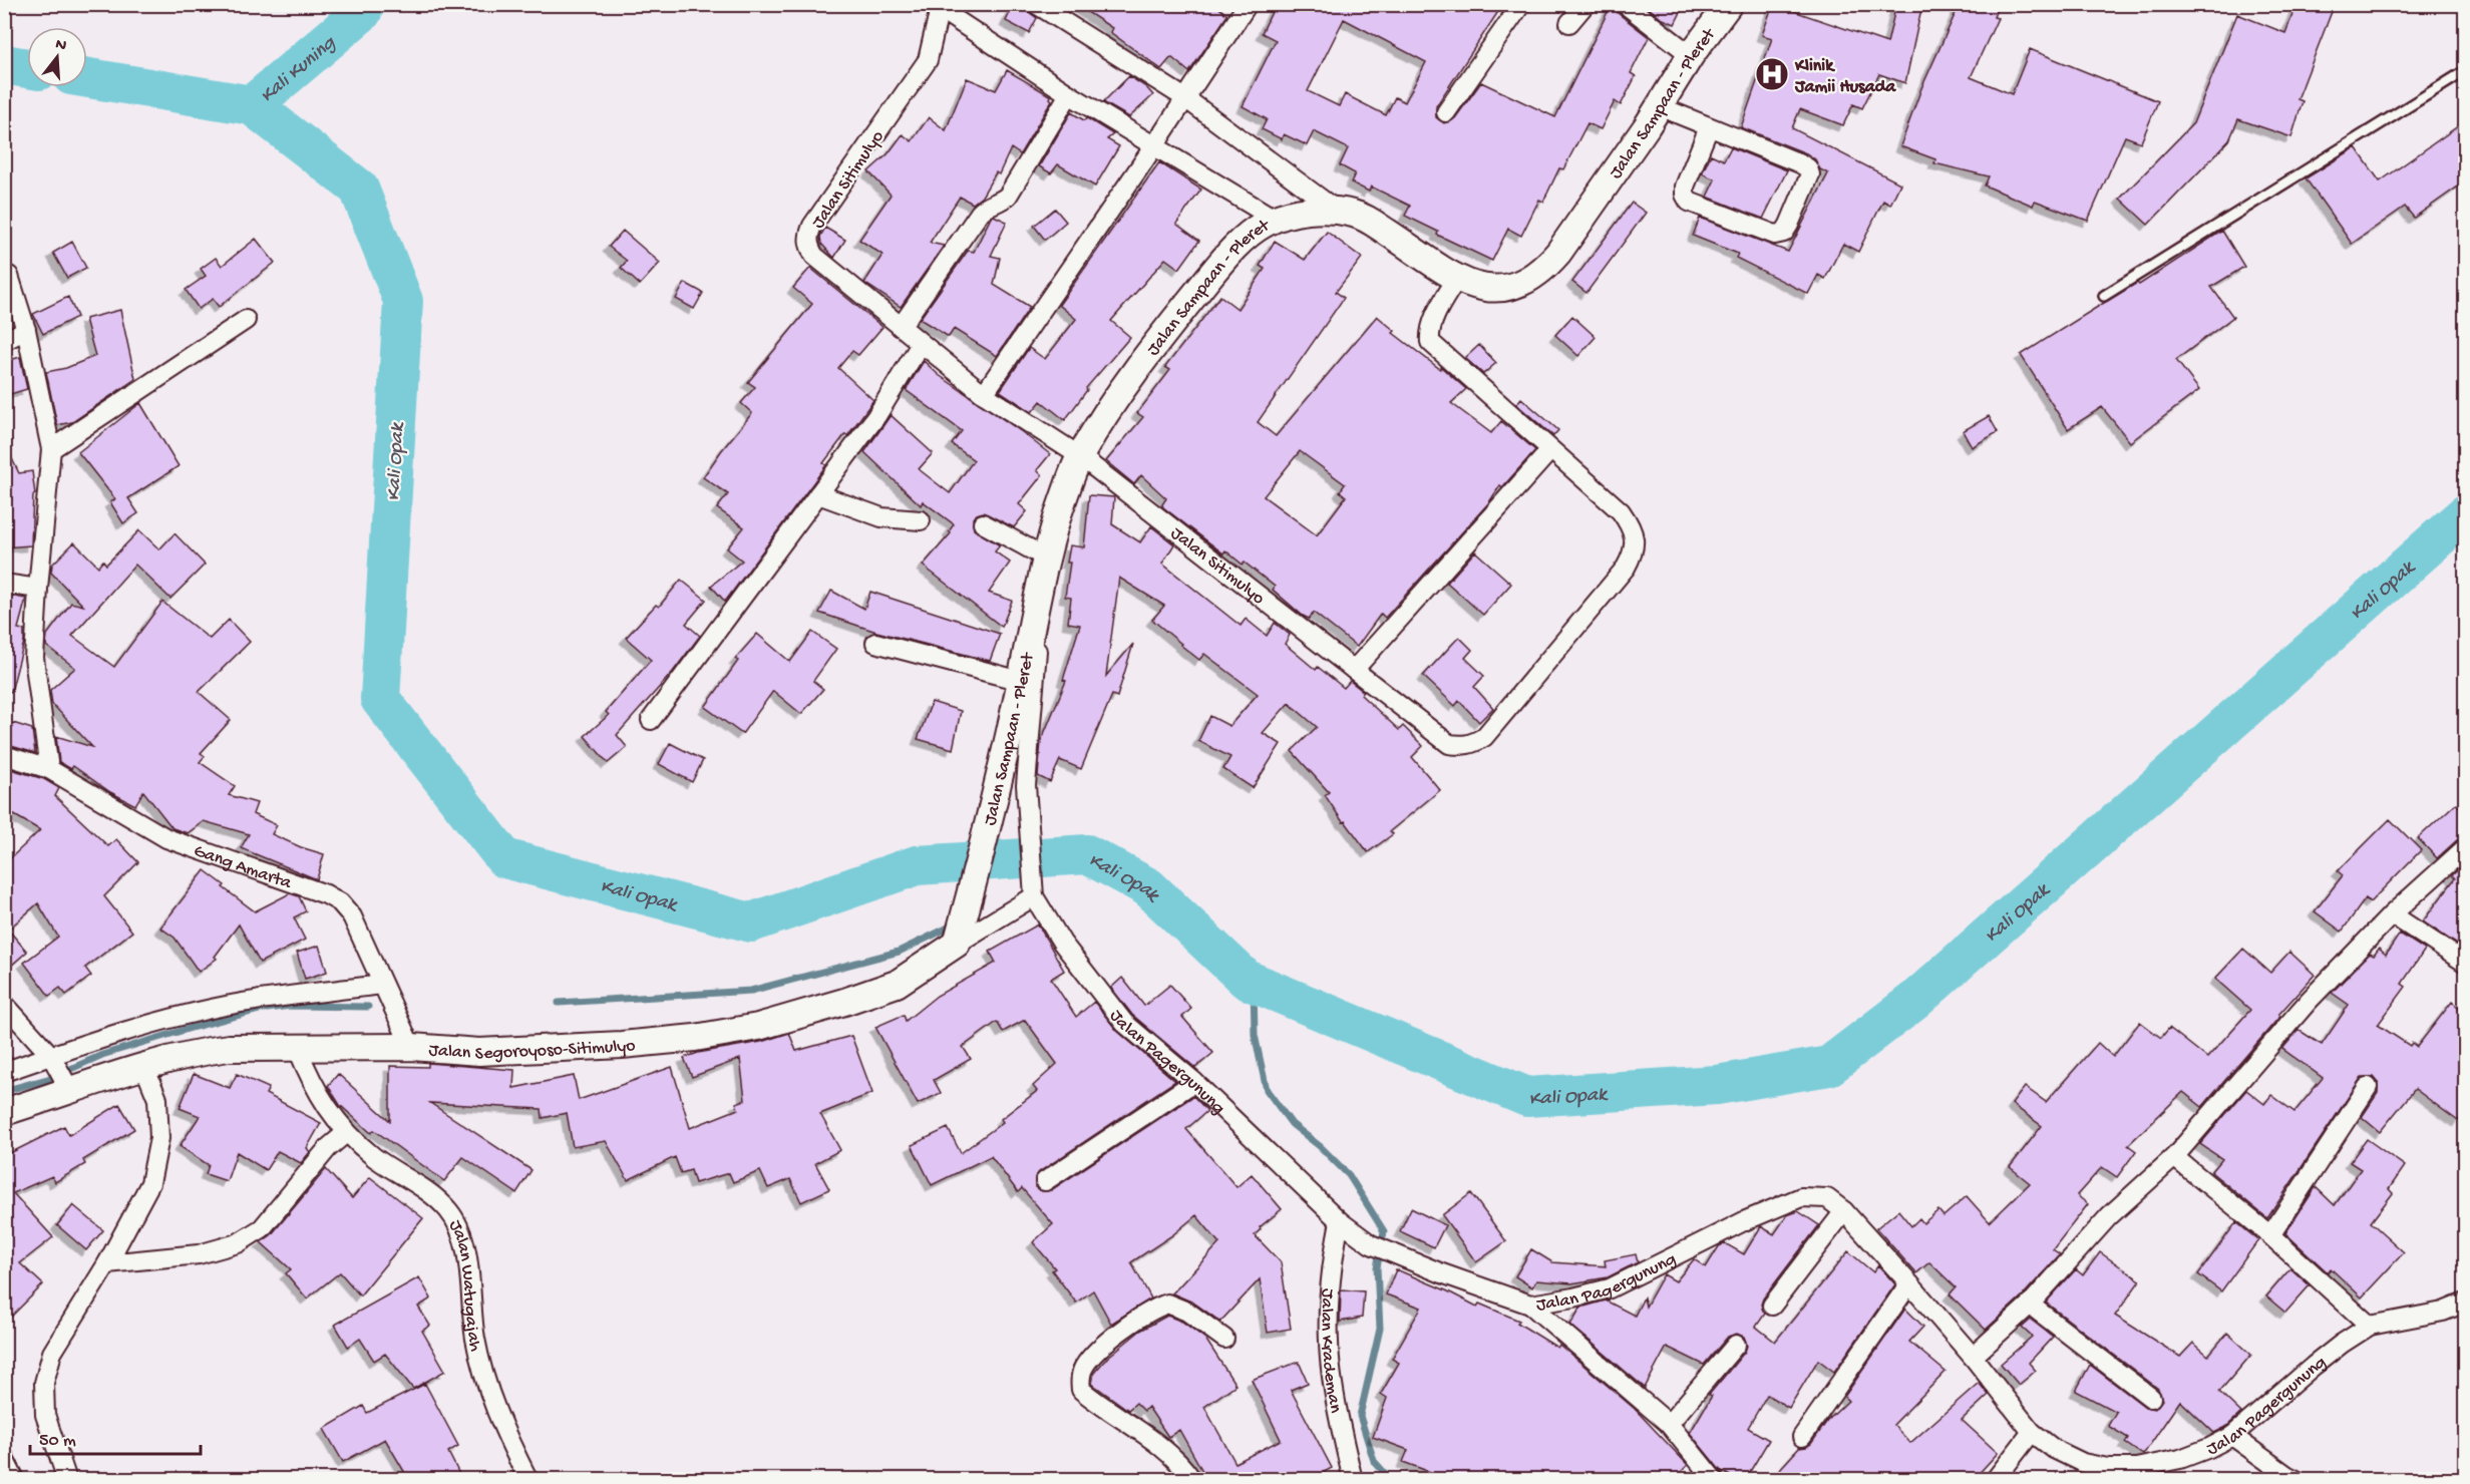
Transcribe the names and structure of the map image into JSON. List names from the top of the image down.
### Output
{
  "streets": {
    "main road": ["Jalan Sampaan - Pleret", "Jalan Segoroyoso-Sitimulyo"],
    "street": [
      "Jalan Sitimulyo",
      "Gang Amarta",
      "Jalan Pagergunung",
      "Jalan Watugajah",
      "Jalan Krademan"
    ]
  },
  "crossings": [
    ["Jalan Sampaan - Pleret", "Jalan Sitimulyo"],
    ["Jalan Sampaan - Pleret", "Jalan Segoroyoso-Sitimulyo"],
    ["Jalan Sampaan - Pleret", "Jalan Pagergunung"],
    ["Gang Amarta", "Jalan Segoroyoso-Sitimulyo"],
    ["Jalan Segoroyoso-Sitimulyo", "Jalan Pagergunung"],
    ["Jalan Segoroyoso-Sitimulyo", "Jalan Watugajah"],
    ["Jalan Pagergunung", "Jalan Krademan"]
  ],
  "water": ["Kali Kuning", "Kali Opak"],
  "places": {
    "hospital": ["Klinik Jamii Husada"]
  },
  "scale_bar": "50 m",
  "north": "top"
}
